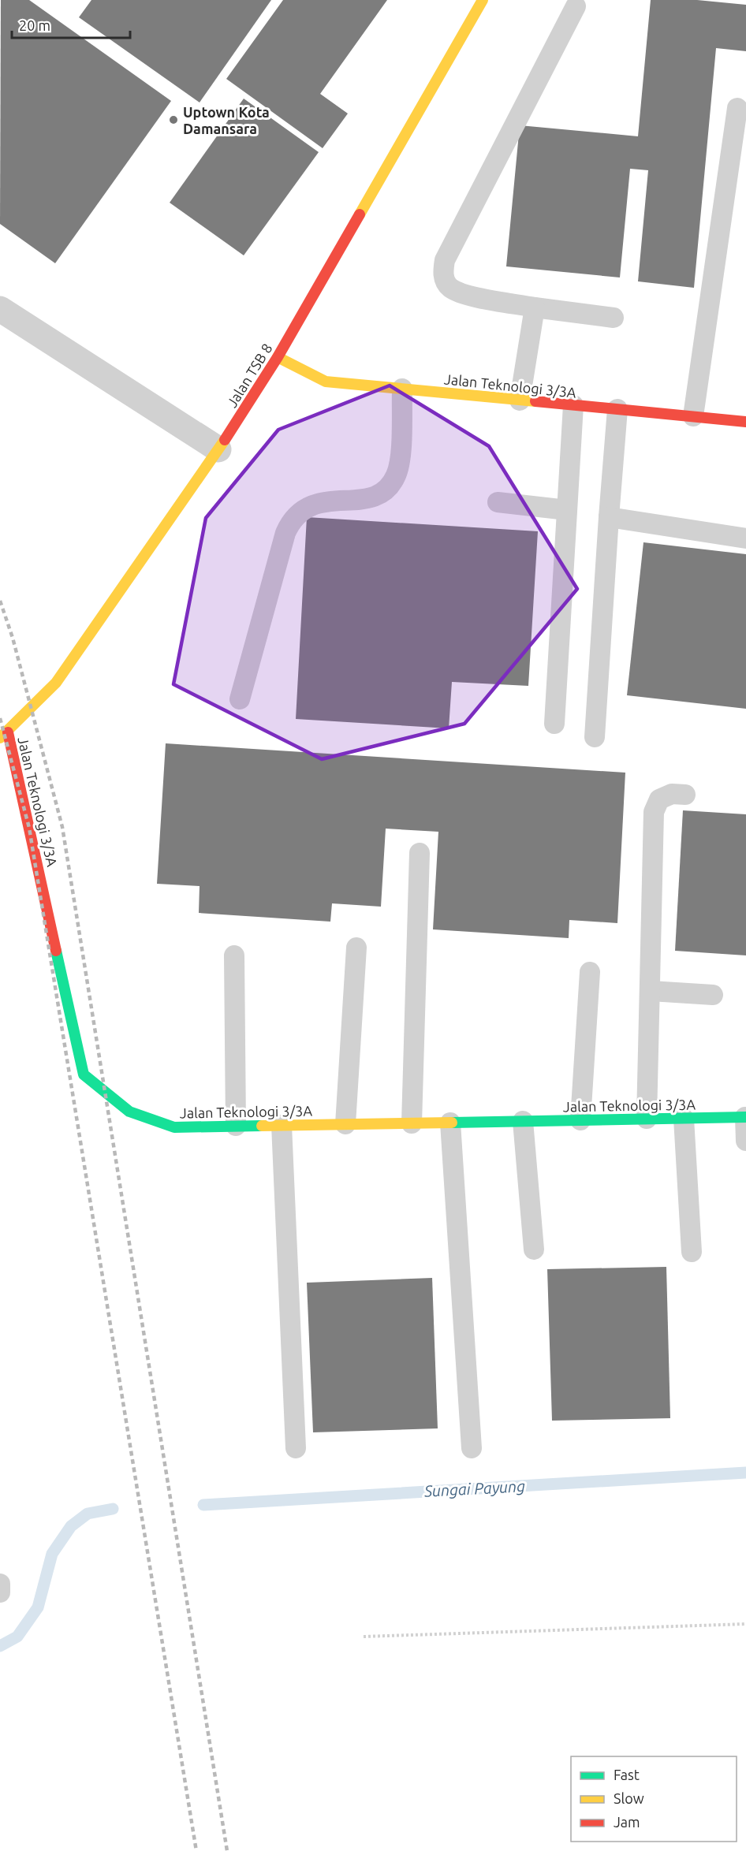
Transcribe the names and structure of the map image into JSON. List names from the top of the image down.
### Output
{
  "streets": {
    "street": ["Jalan TSB 8", "Jalan Teknologi 3/3A"]
  },
  "crossings": [
    ["Jalan TSB 8", "Jalan Teknologi 3/3A"]
  ],
  "water": ["Sungai Payung"],
  "places": ["Uptown Kota Damansara"],
  "legend": ["Fast", "Slow", "Jam"],
  "scale_bar": "20 m"
}
